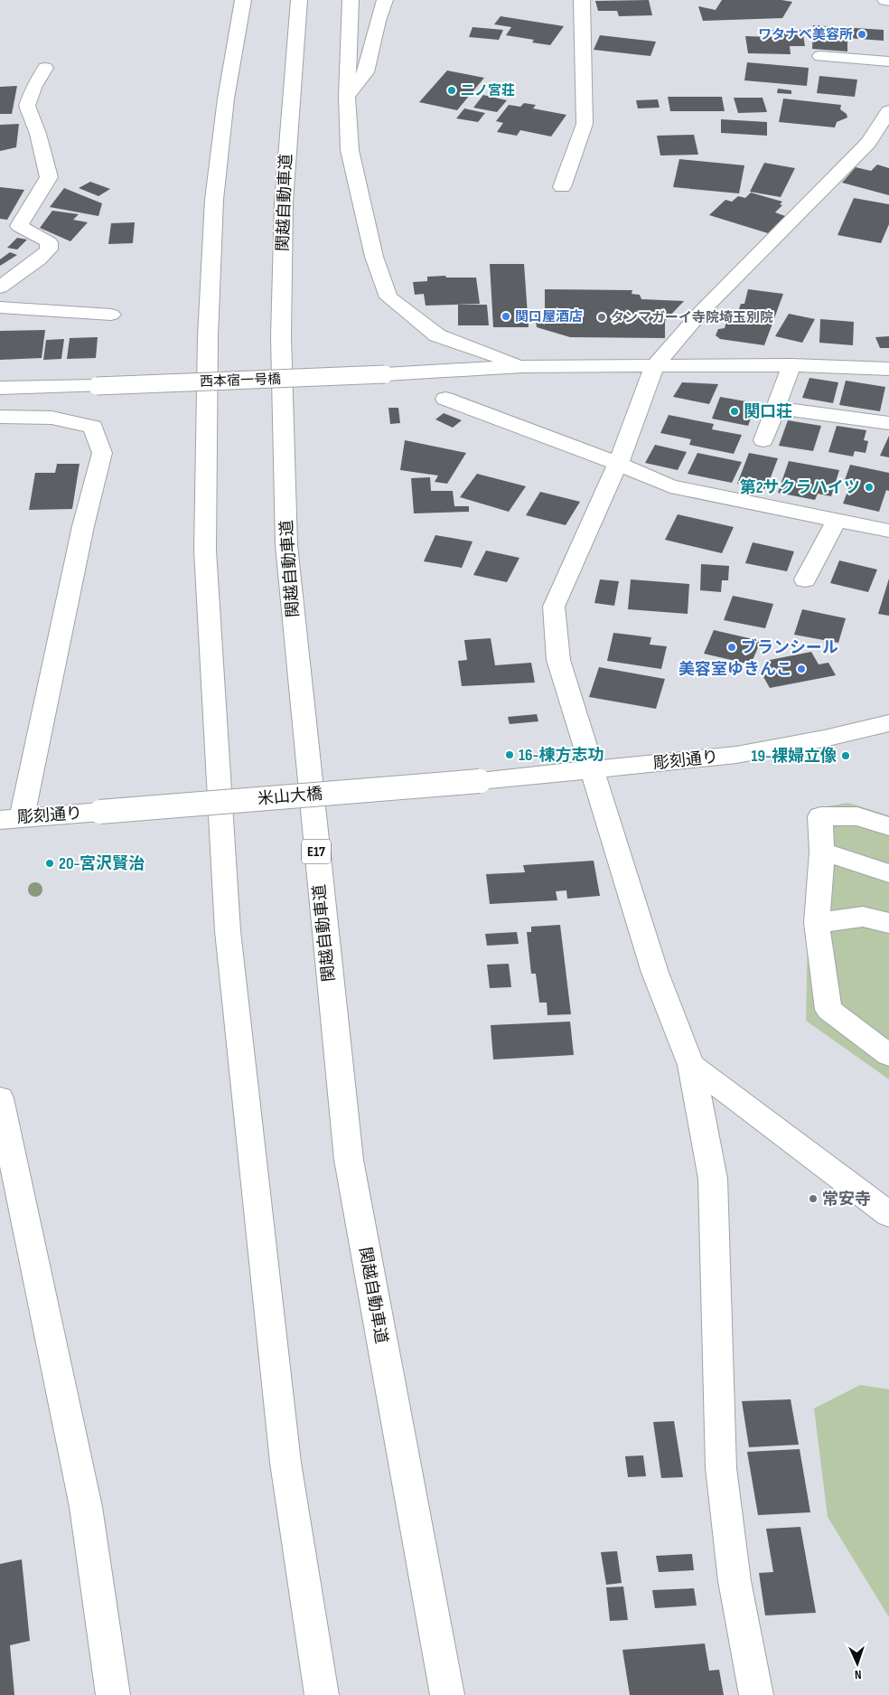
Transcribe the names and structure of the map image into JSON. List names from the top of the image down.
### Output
{
  "streets": {
    "main road": [
      "関越自動車道",
      "西本宿一号橋",
      "彫刻通り",
      "米山大橋",
      "E17"
    ]
  },
  "crossings": [
    ["彫刻通り", "米山大橋"]
  ],
  "places": [
    "ワタナベ美容所",
    "二ノ宮荘",
    "関口屋酒店",
    "タンマガーイ寺院埼玉別院",
    "関口荘",
    "第2サクラハイツ",
    "ブランシール",
    "美容室ゆきんこ",
    "16-棟方志功",
    "19-裸婦立像",
    "20-宮沢賢治",
    "常安寺"
  ],
  "north": "bottom"
}
